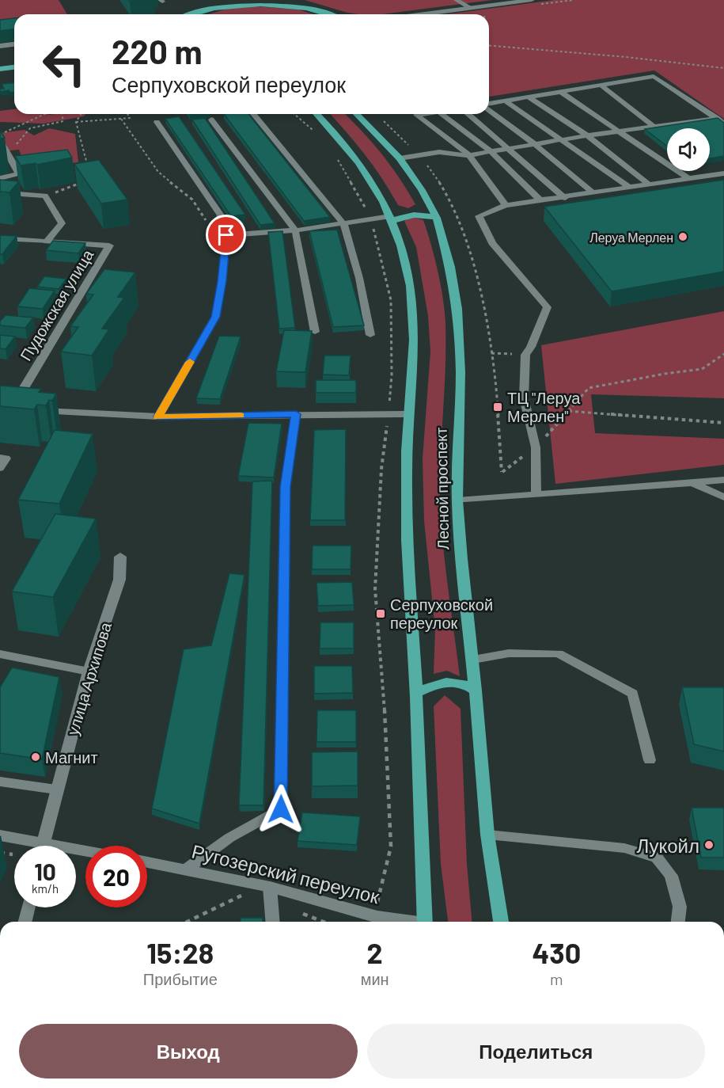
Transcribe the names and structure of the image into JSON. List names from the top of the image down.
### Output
{
  "streets": {
    "main road": ["Лесной проспект"],
    "street": ["Пудожская улица", "улица Архипова", "Ругозерский переулок"]
  },
  "places": {
    "other": ["Леруа Мерлен", "Магнит", "Лукойл"],
    "transit": ["ТЦ \"Леруа Мерлен\"", "Серпуховской переулок"]
  },
  "page": {
    "turn": ["220 m", "Серпуховской переулок"],
    "speed": "10 km/h",
    "limit": "20",
    "eta": [
      "15:28",
      "Прибытие",
      "2",
      "мин",
      "430",
      "m"
    ],
    "buttons": ["Выход", "Поделиться"]
  }
}
